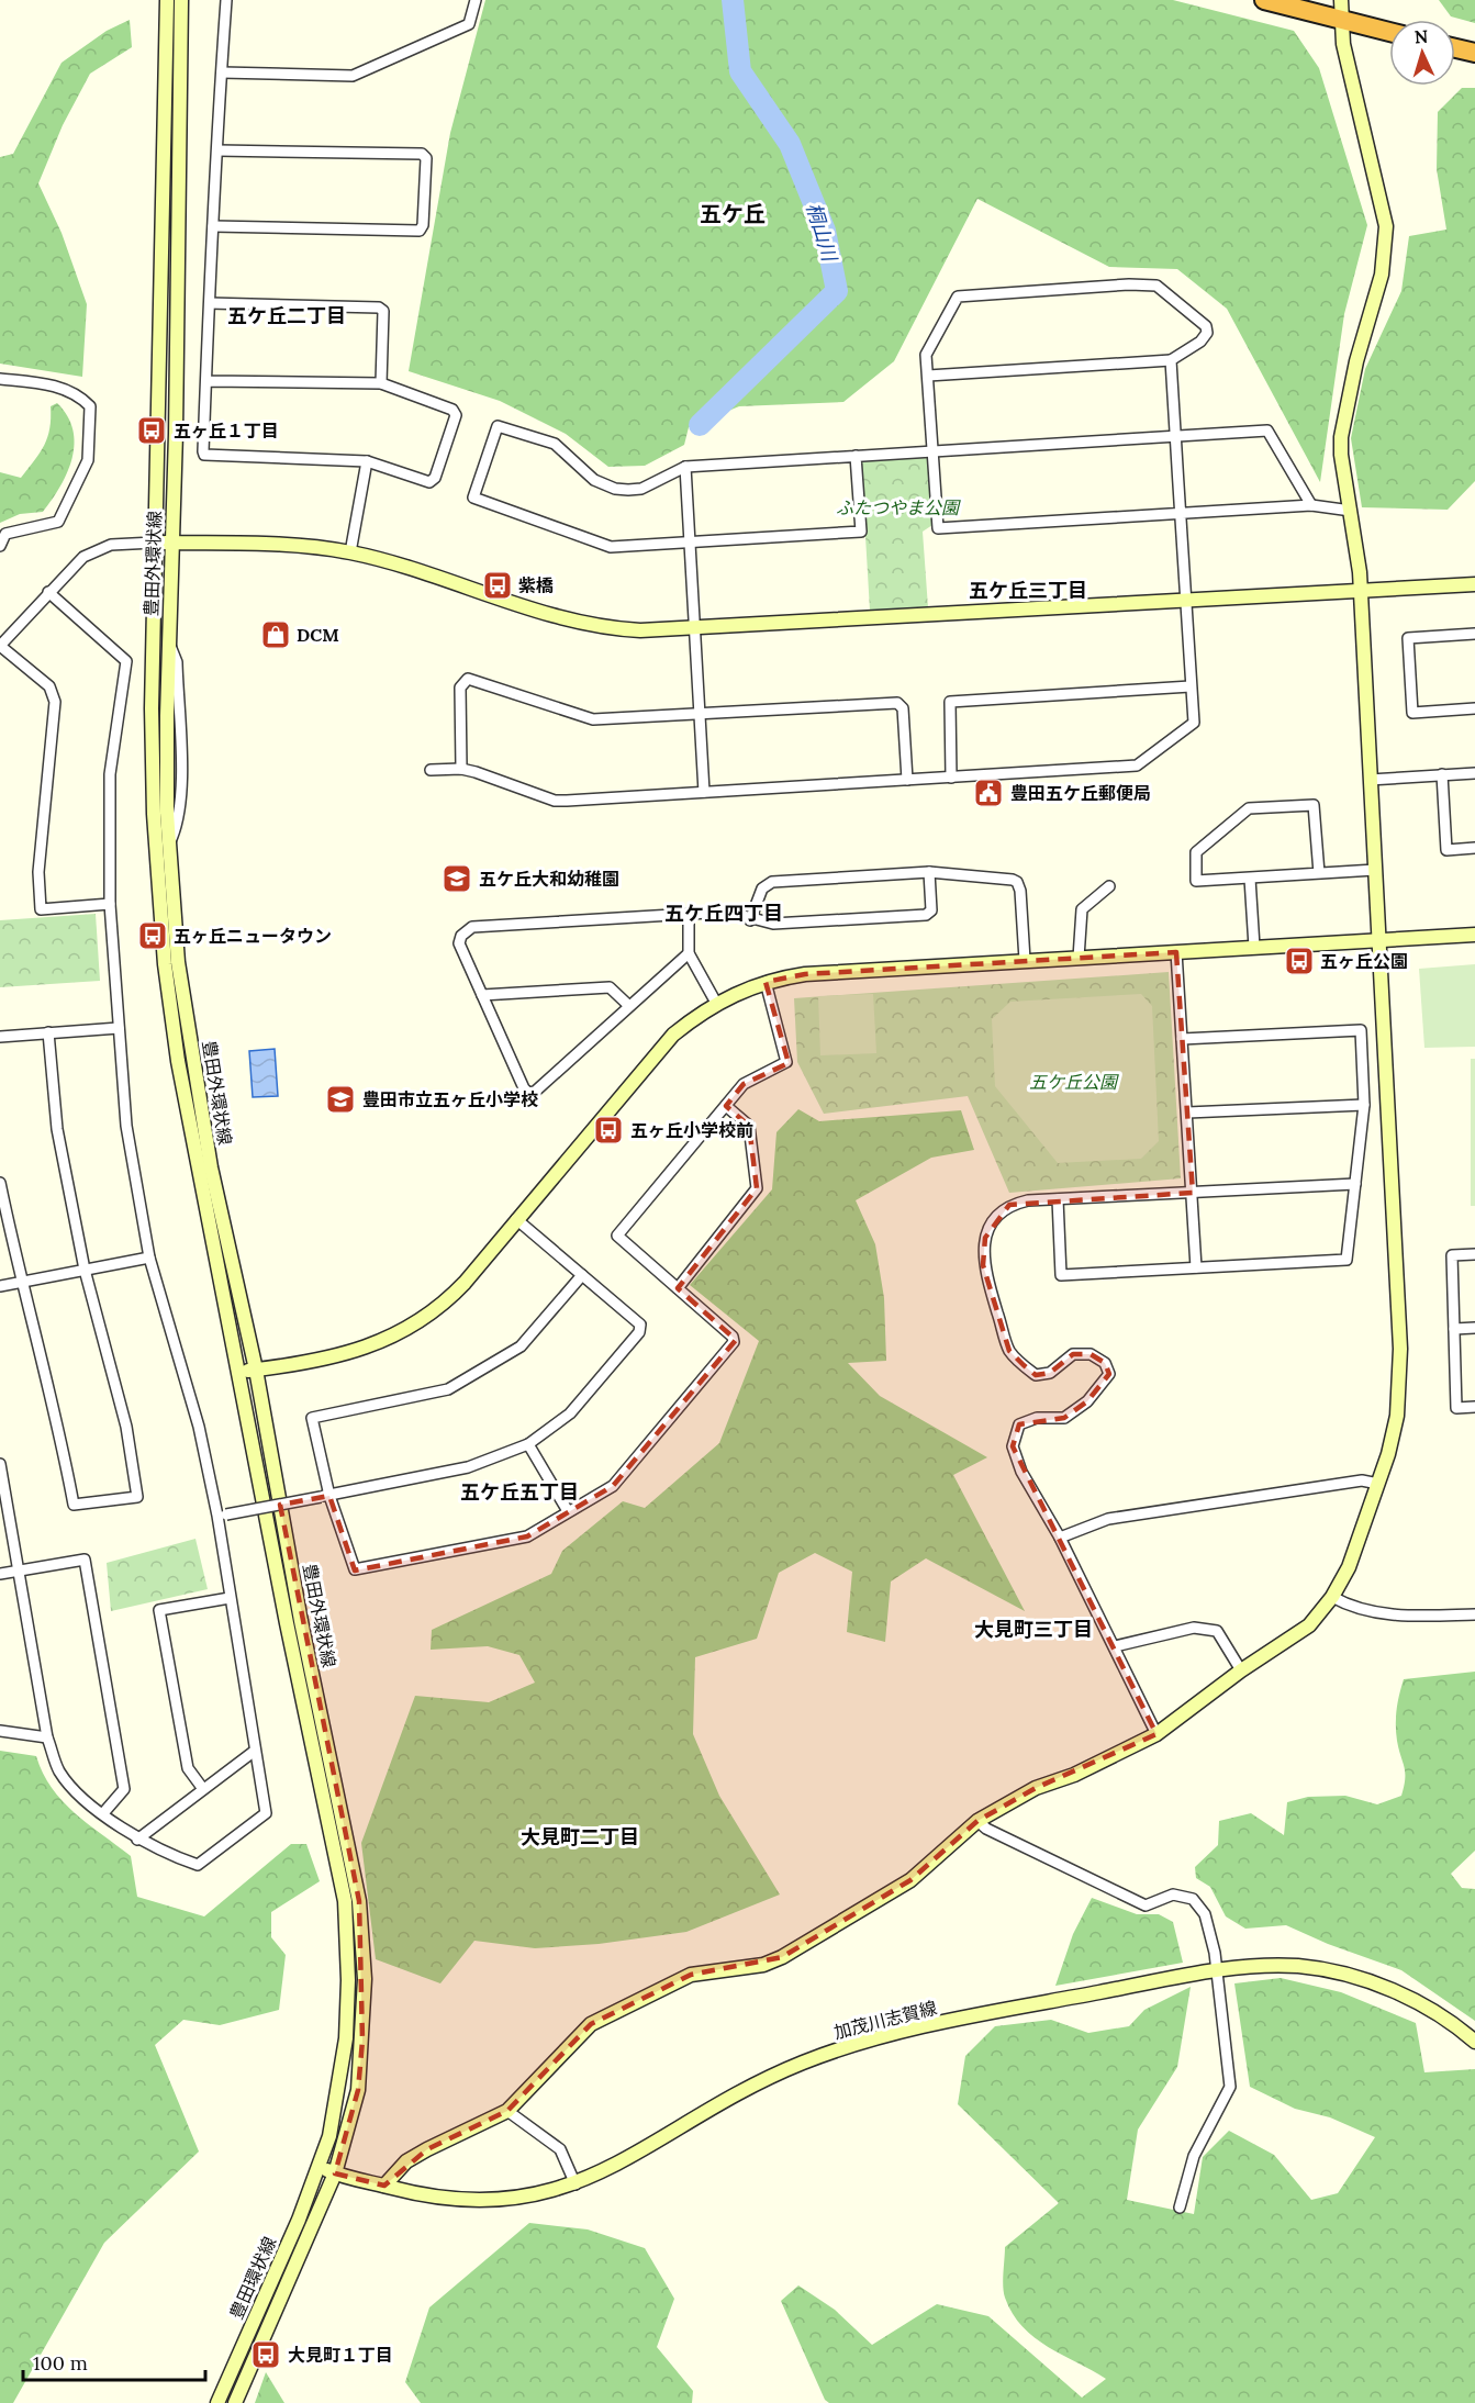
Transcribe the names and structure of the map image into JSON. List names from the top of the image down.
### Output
{
  "streets": {
    "street": ["豊田外環状線", "加茂川志賀線", "豊田環状線"]
  },
  "crossings": [
    ["豊田外環状線", "加茂川志賀線"],
    ["豊田外環状線", "豊田環状線"],
    ["加茂川志賀線", "豊田環状線"]
  ],
  "districts": [
    "五ケ丘",
    "五ケ丘二丁目",
    "五ケ丘三丁目",
    "五ケ丘四丁目",
    "五ケ丘五丁目",
    "大見町三丁目",
    "大見町二丁目"
  ],
  "water": ["桐山川"],
  "parks": ["ふたつやま公園", "五ケ丘公園"],
  "places": {
    "bus stop": [
      "五ヶ丘１丁目",
      "紫橋",
      "五ヶ丘ニュータウン",
      "五ヶ丘公園",
      "五ヶ丘小学校前",
      "大見町１丁目"
    ],
    "shop": ["DCM"],
    "public building": ["豊田五ケ丘郵便局"],
    "school or university": ["五ケ丘大和幼稚園", "豊田市立五ヶ丘小学校"]
  },
  "scale_bar": "100 m",
  "north": "top"
}
